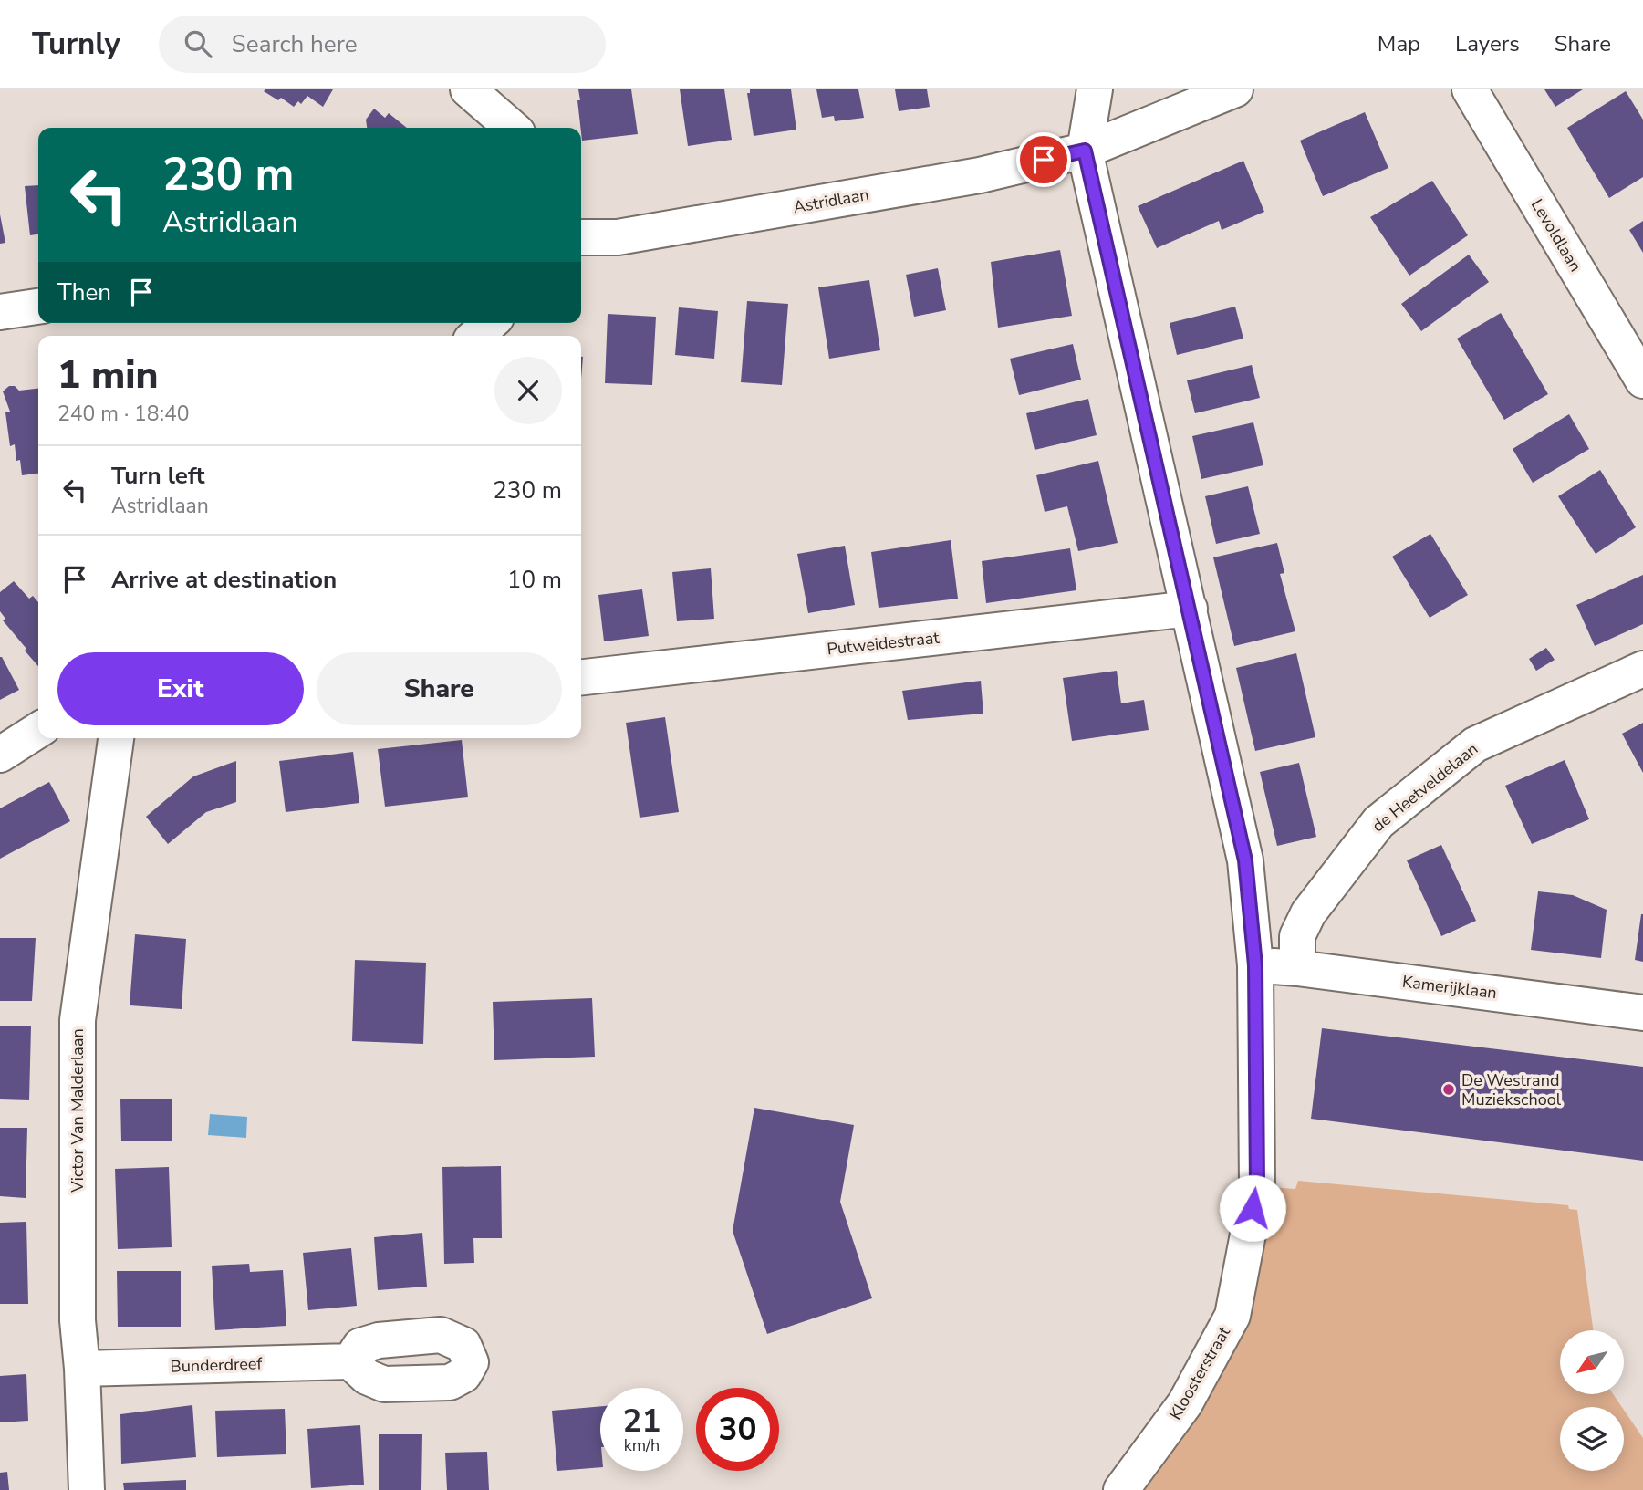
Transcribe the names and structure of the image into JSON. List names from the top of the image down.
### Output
{
  "streets": {
    "street": [
      "Astridlaan",
      "Levoldlaan",
      "Putweidestraat",
      "de Heetveldelaan",
      "Kamerijklaan",
      "Victor Van Malderlaan",
      "Bunderdreef",
      "Kloosterstraat"
    ]
  },
  "crossings": [
    ["Astridlaan", "Kloosterstraat"],
    ["Putweidestraat", "Kloosterstraat"],
    ["de Heetveldelaan", "Kamerijklaan"],
    ["Kamerijklaan", "Kloosterstraat"],
    ["Victor Van Malderlaan", "Bunderdreef"]
  ],
  "places": ["De Westrand Muziekschool"],
  "north": "bottom left",
  "page": {
    "header": "Turnly",
    "search": "Search here",
    "nav": ["Map", "Layers", "Share"],
    "turn": ["230 m", "Astridlaan"],
    "then": "Then",
    "heading": ["1 min", "240 m · 18:40"],
    "list": [
      {
        "name": "Turn left",
        "note": "Astridlaan",
        "value": "230 m"
      },
      {
        "name": "Arrive at destination",
        "value": "10 m"
      }
    ],
    "buttons": ["Exit", "Share"],
    "speed": "21 km/h",
    "limit": "30"
  }
}
